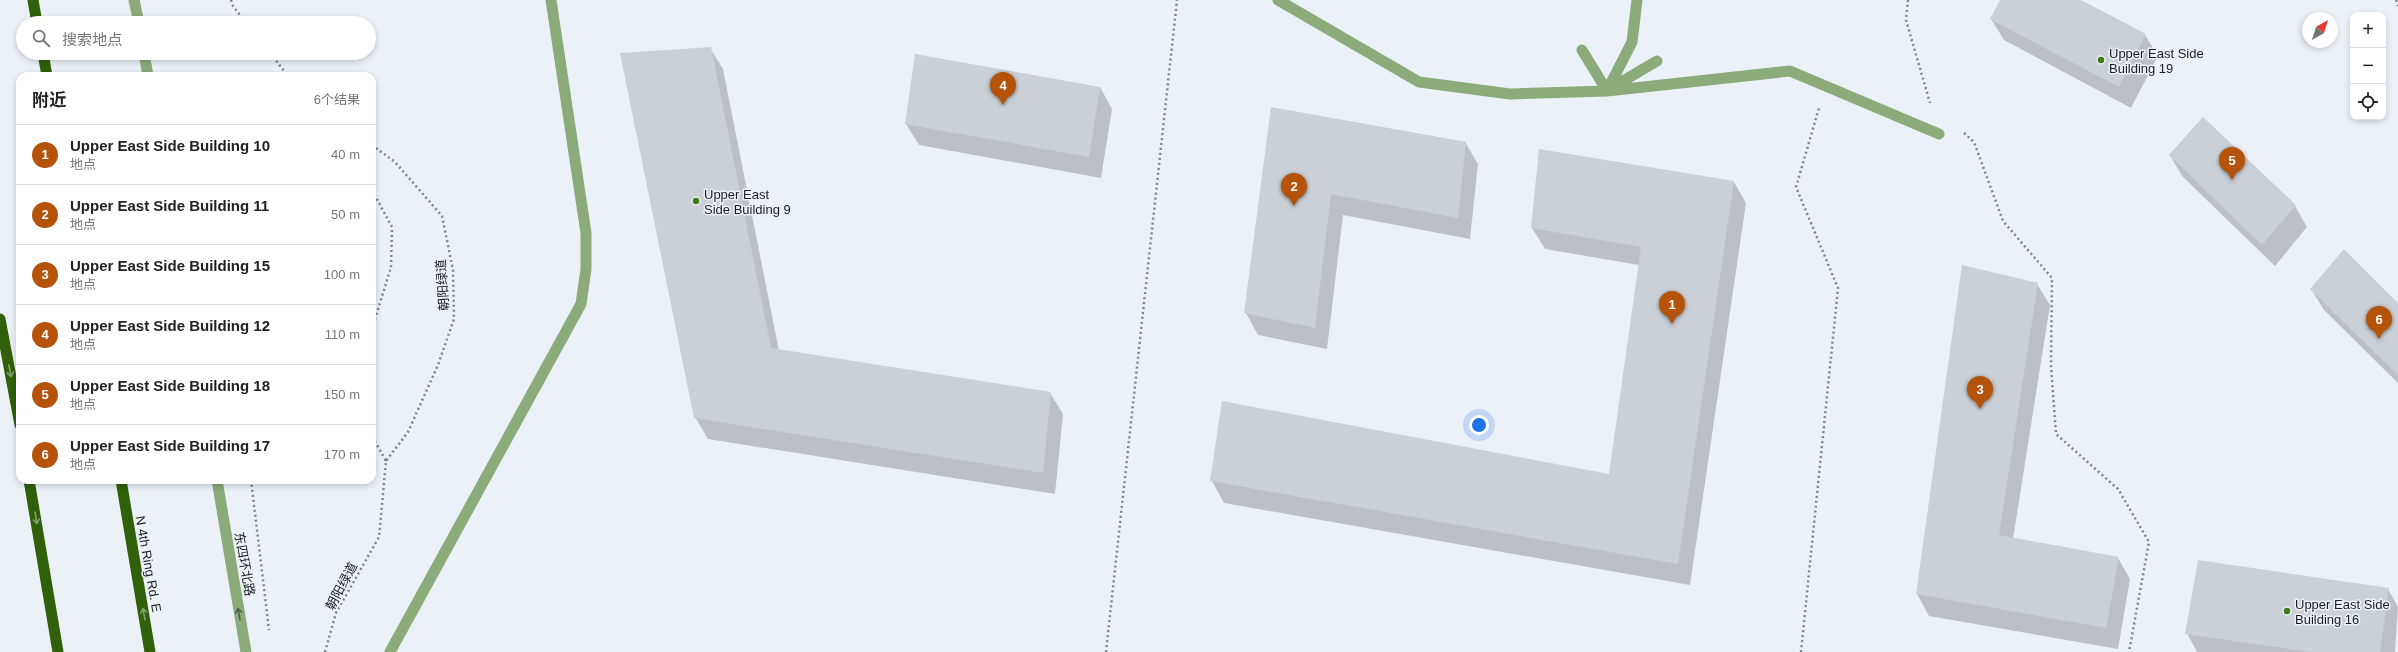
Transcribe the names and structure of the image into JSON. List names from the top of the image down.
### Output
{
  "streets": {
    "highway": ["N 4th Ring Rd. E"],
    "street": ["东四环北路"],
    "path": ["朝阳绿道"]
  },
  "one_way": ["东四环北路"],
  "places": ["Upper East Side Building 19", "Upper East Side Building 9", "Upper East Side Building 16"],
  "north": "top right",
  "page": {
    "map_buttons": ["+", "−"],
    "search": "搜索地点",
    "pins": [
      "4",
      "5",
      "2",
      "1",
      "6",
      "3"
    ],
    "heading": ["附近", "6个结果"],
    "list": [
      {
        "mark": "1",
        "name": "Upper East Side Building 10",
        "note": "地点",
        "value": "40 m"
      },
      {
        "mark": "2",
        "name": "Upper East Side Building 11",
        "note": "地点",
        "value": "50 m"
      },
      {
        "mark": "3",
        "name": "Upper East Side Building 15",
        "note": "地点",
        "value": "100 m"
      },
      {
        "mark": "4",
        "name": "Upper East Side Building 12",
        "note": "地点",
        "value": "110 m"
      },
      {
        "mark": "5",
        "name": "Upper East Side Building 18",
        "note": "地点",
        "value": "150 m"
      },
      {
        "mark": "6",
        "name": "Upper East Side Building 17",
        "note": "地点",
        "value": "170 m"
      }
    ]
  }
}
